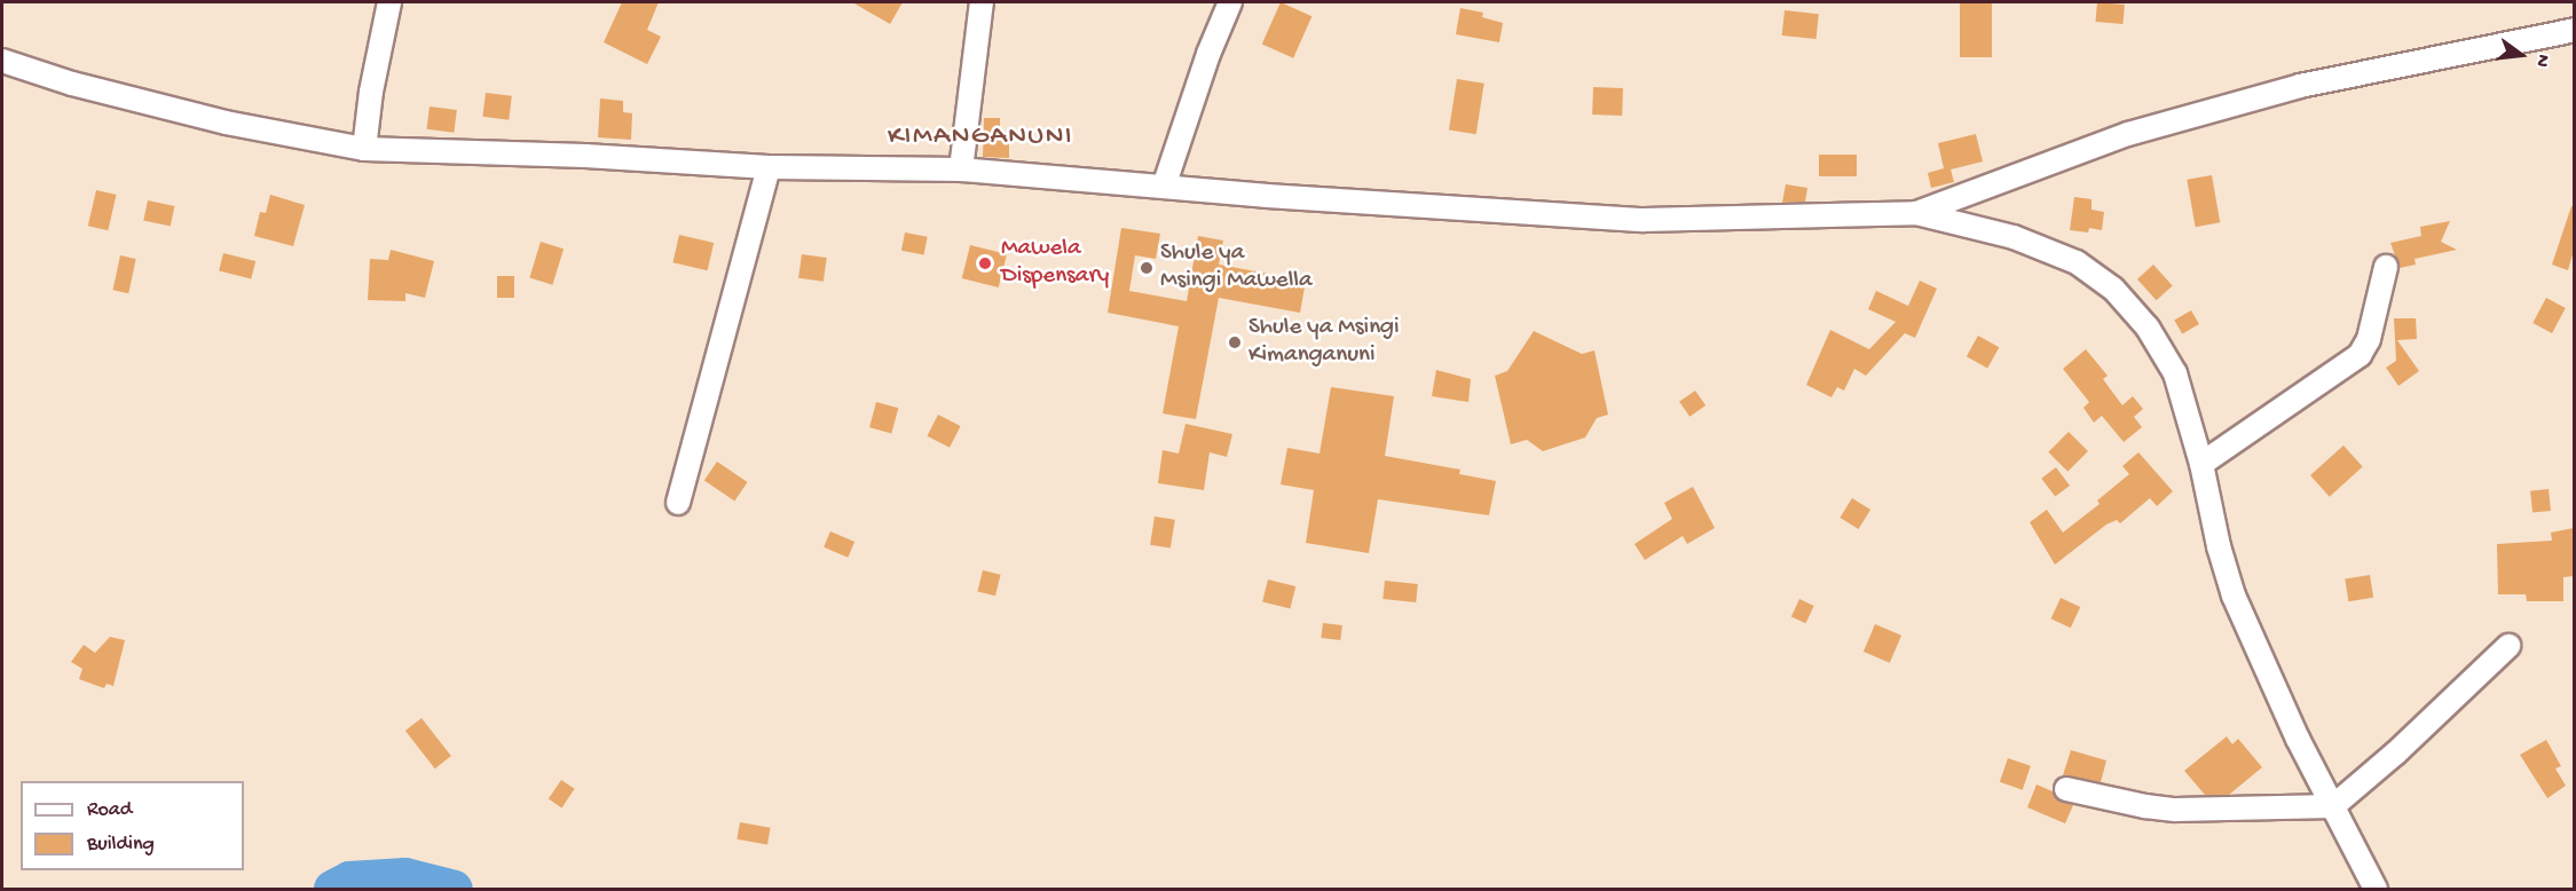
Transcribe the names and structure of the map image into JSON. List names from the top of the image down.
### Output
{
  "districts": ["KIMANGANUNI"],
  "places": ["Mawela Dispensary", "Shule ya Msingi Mawella", "Shule ya Msingi Kimanganuni"],
  "legend": ["Road", "Building"],
  "north": "right"
}
